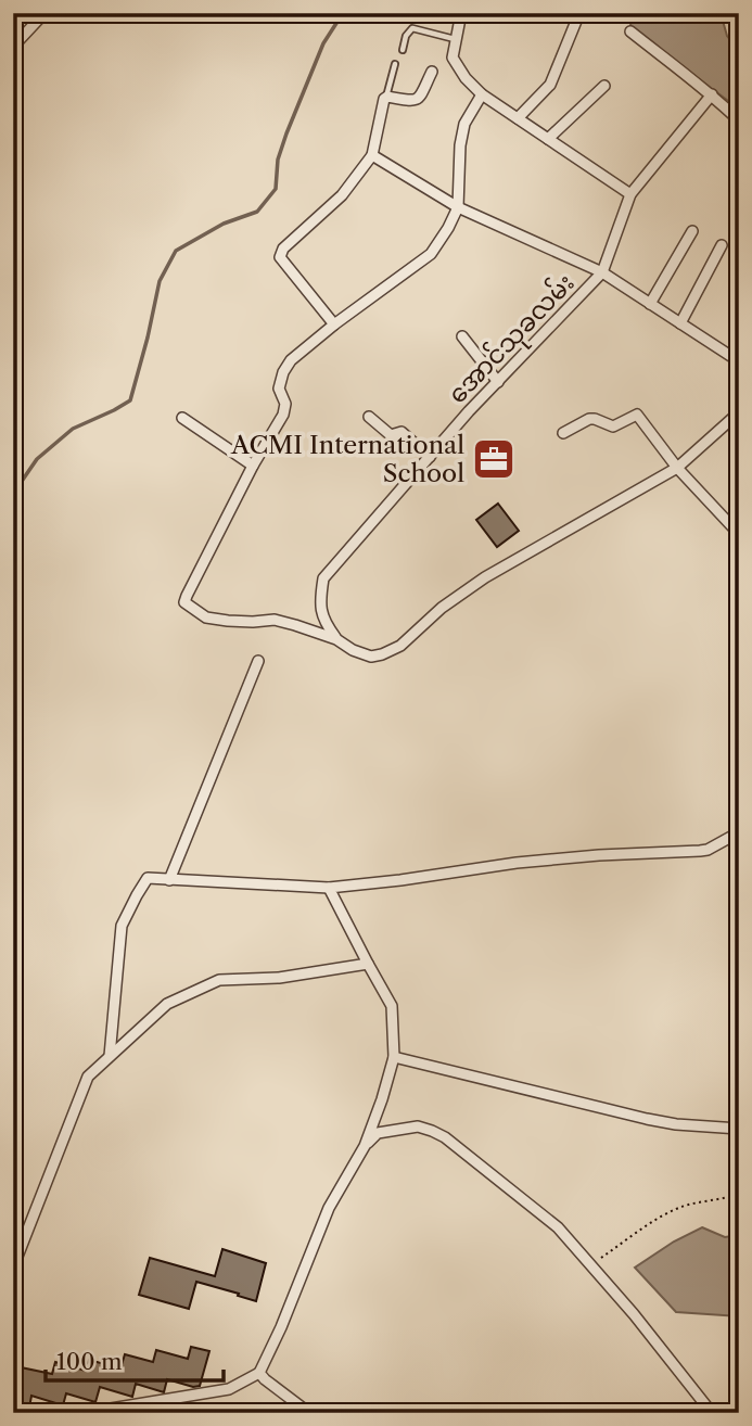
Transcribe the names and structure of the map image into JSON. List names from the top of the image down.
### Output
{
  "streets": {
    "street": ["အောင်သုခလမ်း"]
  },
  "places": {
    "office": ["ACMI International School"]
  },
  "scale_bar": "100 m"
}
